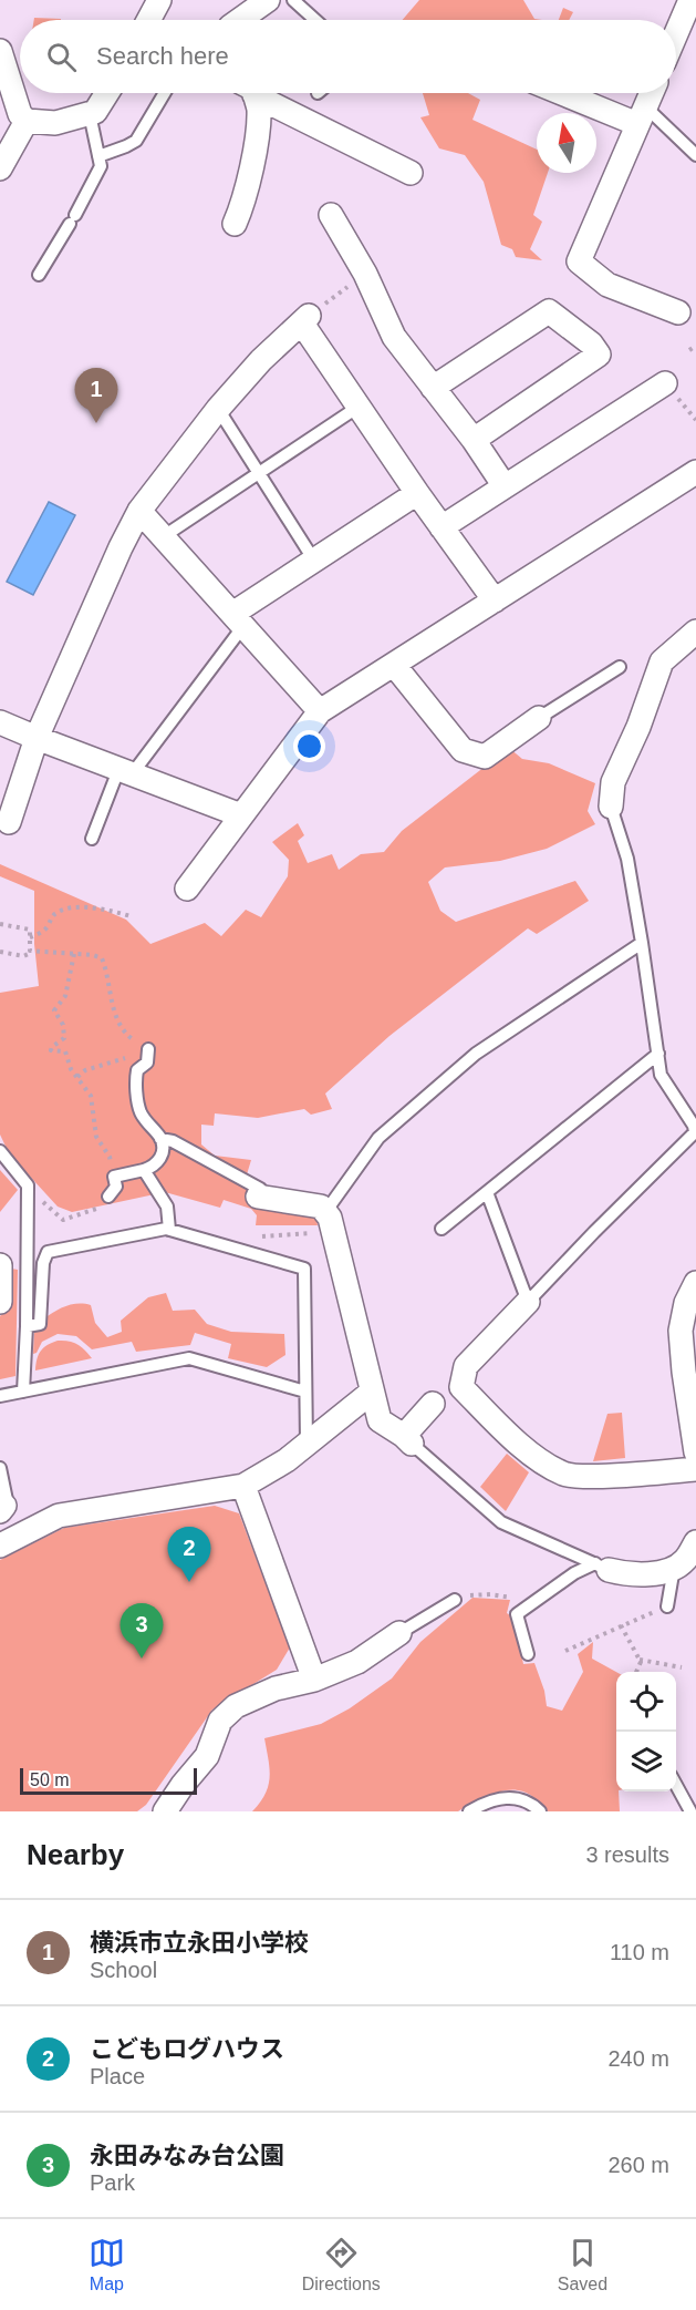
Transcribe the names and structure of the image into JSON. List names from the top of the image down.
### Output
{
  "scale_bar": "50 m",
  "north": "top",
  "page": {
    "search": "Search here",
    "pins": ["1", "2", "3"],
    "scale": "50 m",
    "heading": ["Nearby", "3 results"],
    "list": [
      {
        "mark": "1",
        "name": "横浜市立永田小学校",
        "note": "School",
        "value": "110 m"
      },
      {
        "mark": "2",
        "name": "こどもログハウス",
        "note": "Place",
        "value": "240 m"
      },
      {
        "mark": "3",
        "name": "永田みなみ台公園",
        "note": "Park",
        "value": "260 m"
      }
    ],
    "nav": ["Map", "Directions", "Saved"]
  }
}
